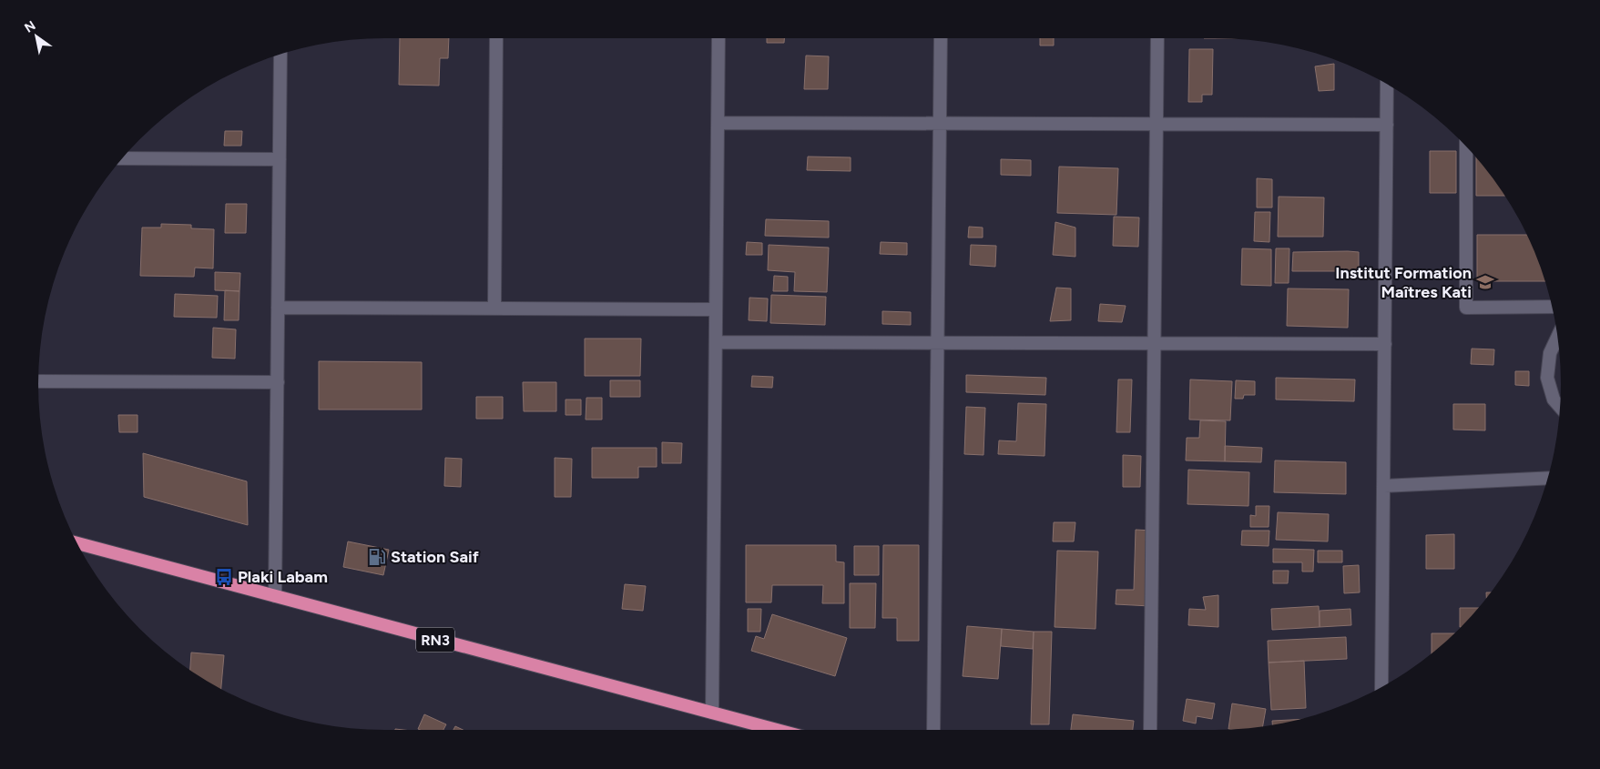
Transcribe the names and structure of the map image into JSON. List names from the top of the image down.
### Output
{
  "streets": {
    "highway": ["RN3"]
  },
  "places": {
    "school or university": ["Institut Formation Maîtres Kati"],
    "fuel station": ["Station Saif"],
    "bus stop": ["Plaki Labam"]
  },
  "north": "top left"
}
